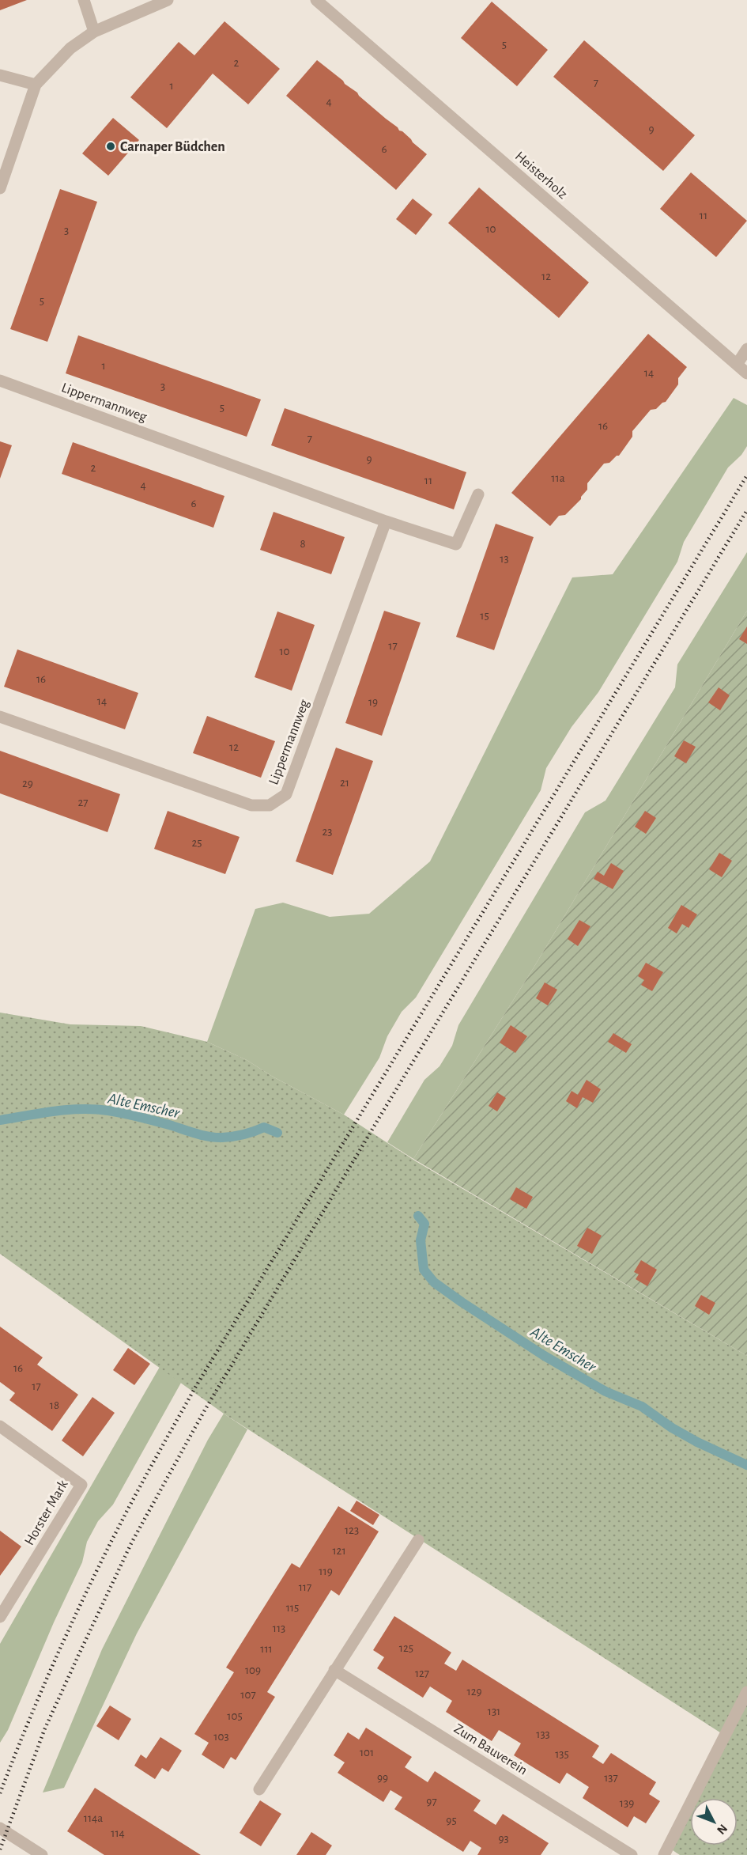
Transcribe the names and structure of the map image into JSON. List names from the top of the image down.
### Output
{
  "streets": {
    "street": [
      "Heisterholz",
      "Lippermannweg",
      "Horster Mark",
      "Zum Bauverein"
    ]
  },
  "water": ["Alte Emscher"],
  "places": ["Carnaper Büdchen"],
  "house_numbers": [
    "5",
    "2",
    "7",
    "1",
    "4",
    "9",
    "6",
    "11",
    "10",
    "3",
    "12",
    "5",
    "1",
    "14",
    "3",
    "5",
    "16",
    "7",
    "9",
    "2",
    "11a",
    "11",
    "4",
    "6",
    "8",
    "13",
    "15",
    "17",
    "10",
    "16",
    "14",
    "19",
    "12",
    "21",
    "29",
    "27",
    "23",
    "25",
    "16",
    "17",
    "18",
    "123",
    "121",
    "119",
    "117",
    "115",
    "113",
    "125",
    "111",
    "109",
    "127",
    "129",
    "107",
    "131",
    "105",
    "133",
    "103",
    "101",
    "135",
    "99",
    "137",
    "97",
    "139",
    "114a",
    "95",
    "114",
    "93"
  ],
  "north": "bottom right"
}
